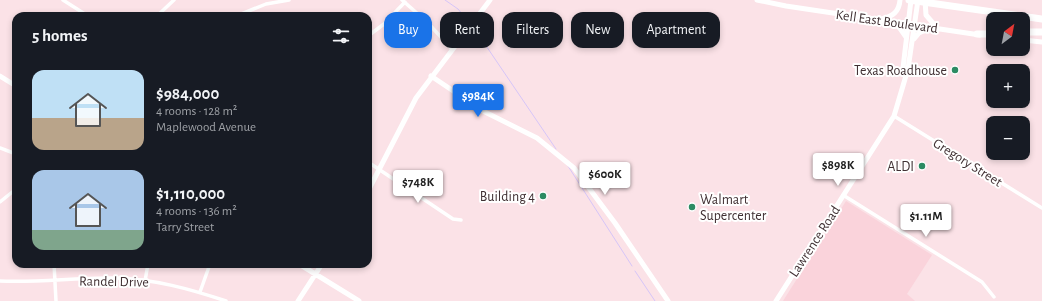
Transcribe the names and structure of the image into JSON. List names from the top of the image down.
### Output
{
  "streets": {
    "street": [
      "Kell East Boulevard",
      "Gregory Street",
      "Lawrence Road",
      "Randel Drive"
    ]
  },
  "crossings": [
    ["Kell East Boulevard", "Lawrence Road"],
    ["Gregory Street", "Lawrence Road"]
  ],
  "places": [
    "Texas Roadhouse",
    "ALDI",
    "Building 4",
    "Walmart Supercenter"
  ],
  "north": "top right",
  "page": {
    "map_buttons": ["+", "−"],
    "chip": [
      "Buy",
      "Rent",
      "Filters",
      "New",
      "Apartment"
    ],
    "heading": "5 homes",
    "list": [
      {
        "name": "$984,000",
        "note": "4 rooms · 128 m² · Maplewood Avenue"
      },
      {
        "name": "$1,110,000",
        "note": "4 rooms · 136 m² · Tarry Street"
      }
    ],
    "price": [
      "$984K",
      "$898K",
      "$600K",
      "$748K",
      "$1.11M"
    ]
  }
}
